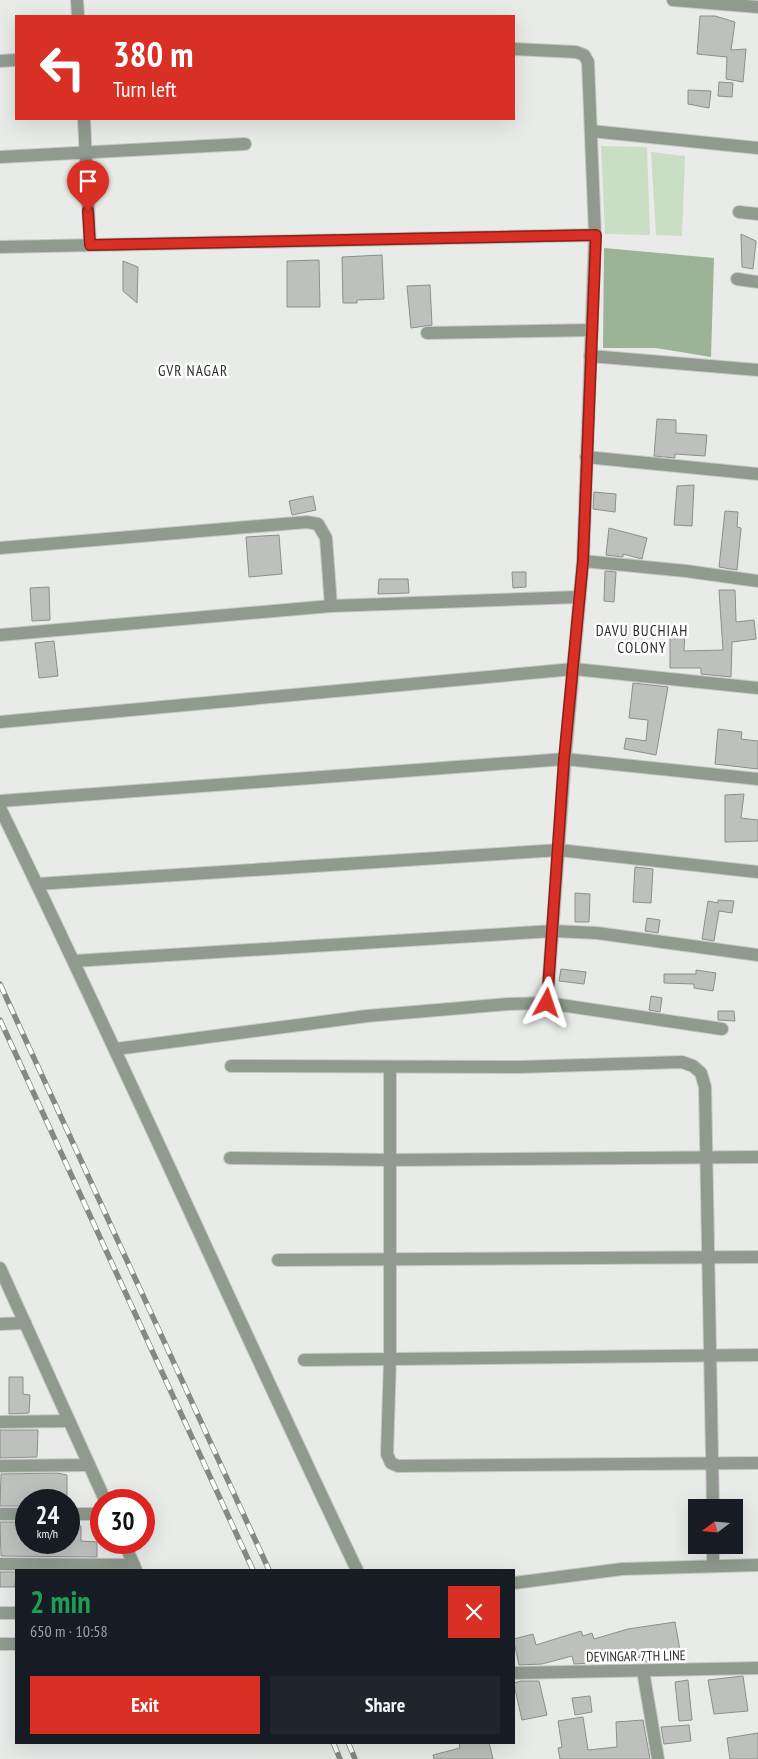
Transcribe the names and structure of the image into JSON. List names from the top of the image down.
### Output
{
  "streets": {
    "street": ["DEVINGAR 7TH LINE"]
  },
  "districts": ["GVR NAGAR", "DAVU BUCHIAH COLONY"],
  "north": "left",
  "page": {
    "turn": ["380 m", "Turn left"],
    "speed": "24 km/h",
    "limit": "30",
    "heading": ["2 min", "650 m · 10:58"],
    "buttons": ["Exit", "Share"]
  }
}
